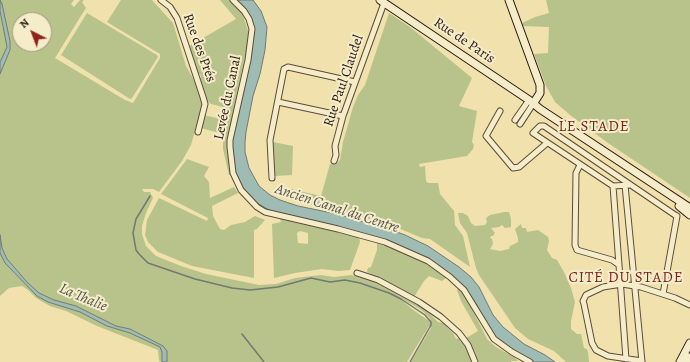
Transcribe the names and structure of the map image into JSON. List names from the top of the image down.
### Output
{
  "streets": {
    "main road": ["Rue de Paris"],
    "street": ["Rue des Prés", "Rue Paul Claudel", "Levée du Canal"]
  },
  "crossings": [
    ["Rue de Paris", "Rue Paul Claudel"]
  ],
  "districts": ["LE STADE", "CITÉ DU STADE"],
  "water": ["Ancien Canal du Centre", "La Thalie"],
  "north": "top left"
}
